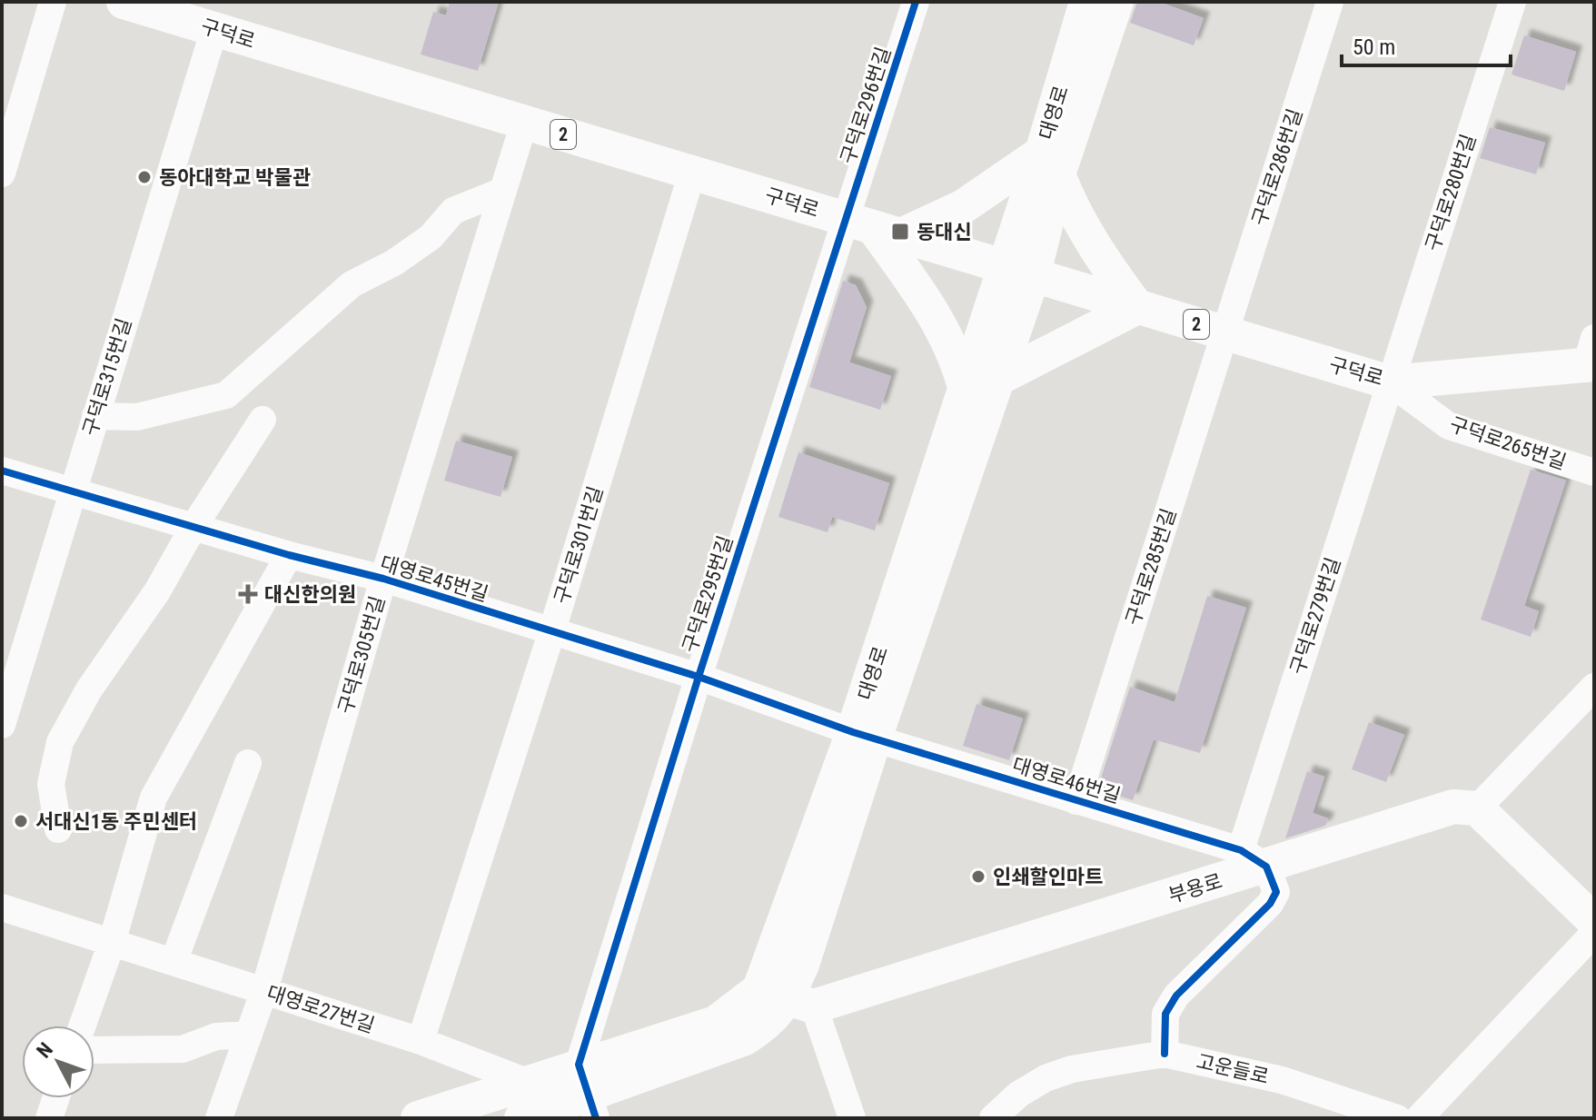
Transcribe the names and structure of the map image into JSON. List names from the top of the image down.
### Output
{
  "streets": {
    "main road": [
      "구덕로",
      "대영로",
      "2",
      "부용로"
    ],
    "street": [
      "구덕로296번길",
      "구덕로286번길",
      "구덕로280번길",
      "구덕로315번길",
      "구덕로265번길",
      "구덕로301번길",
      "구덕로285번길",
      "대영로45번길",
      "구덕로295번길",
      "구덕로279번길",
      "구덕로305번길",
      "대영로46번길",
      "대영로27번길",
      "고운들로"
    ]
  },
  "crossings": [
    ["구덕로", "구덕로296번길"],
    ["구덕로", "대영로"],
    ["구덕로", "구덕로286번길"],
    ["구덕로", "구덕로280번길"],
    ["구덕로", "구덕로315번길"],
    ["구덕로", "구덕로265번길"],
    ["구덕로", "구덕로301번길"],
    ["구덕로", "구덕로285번길"],
    ["구덕로", "구덕로295번길"],
    ["구덕로", "구덕로279번길"],
    ["구덕로", "구덕로305번길"],
    ["구덕로296번길", "구덕로295번길"],
    ["대영로", "대영로45번길"],
    ["대영로", "구덕로295번길"],
    ["대영로", "대영로46번길"],
    ["대영로", "부용로"],
    ["대영로", "대영로27번길"],
    ["구덕로286번길", "구덕로285번길"],
    ["구덕로280번길", "구덕로265번길"],
    ["구덕로280번길", "구덕로279번길"],
    ["구덕로315번길", "대영로45번길"],
    ["구덕로265번길", "구덕로279번길"],
    ["구덕로301번길", "대영로45번길"],
    ["구덕로301번길", "대영로27번길"],
    ["구덕로285번길", "대영로46번길"],
    ["대영로45번길", "구덕로295번길"],
    ["대영로45번길", "구덕로305번길"],
    ["대영로45번길", "대영로46번길"],
    ["구덕로279번길", "대영로46번길"],
    ["구덕로279번길", "부용로"],
    ["구덕로305번길", "대영로27번길"],
    ["대영로46번길", "부용로"]
  ],
  "places": {
    "other": ["동아대학교 박물관", "서대신1동 주민센터", "인쇄할인마트"],
    "transit": ["동대신"],
    "health": ["대신한의원"]
  },
  "scale_bar": "50 m",
  "north": "top left"
}
